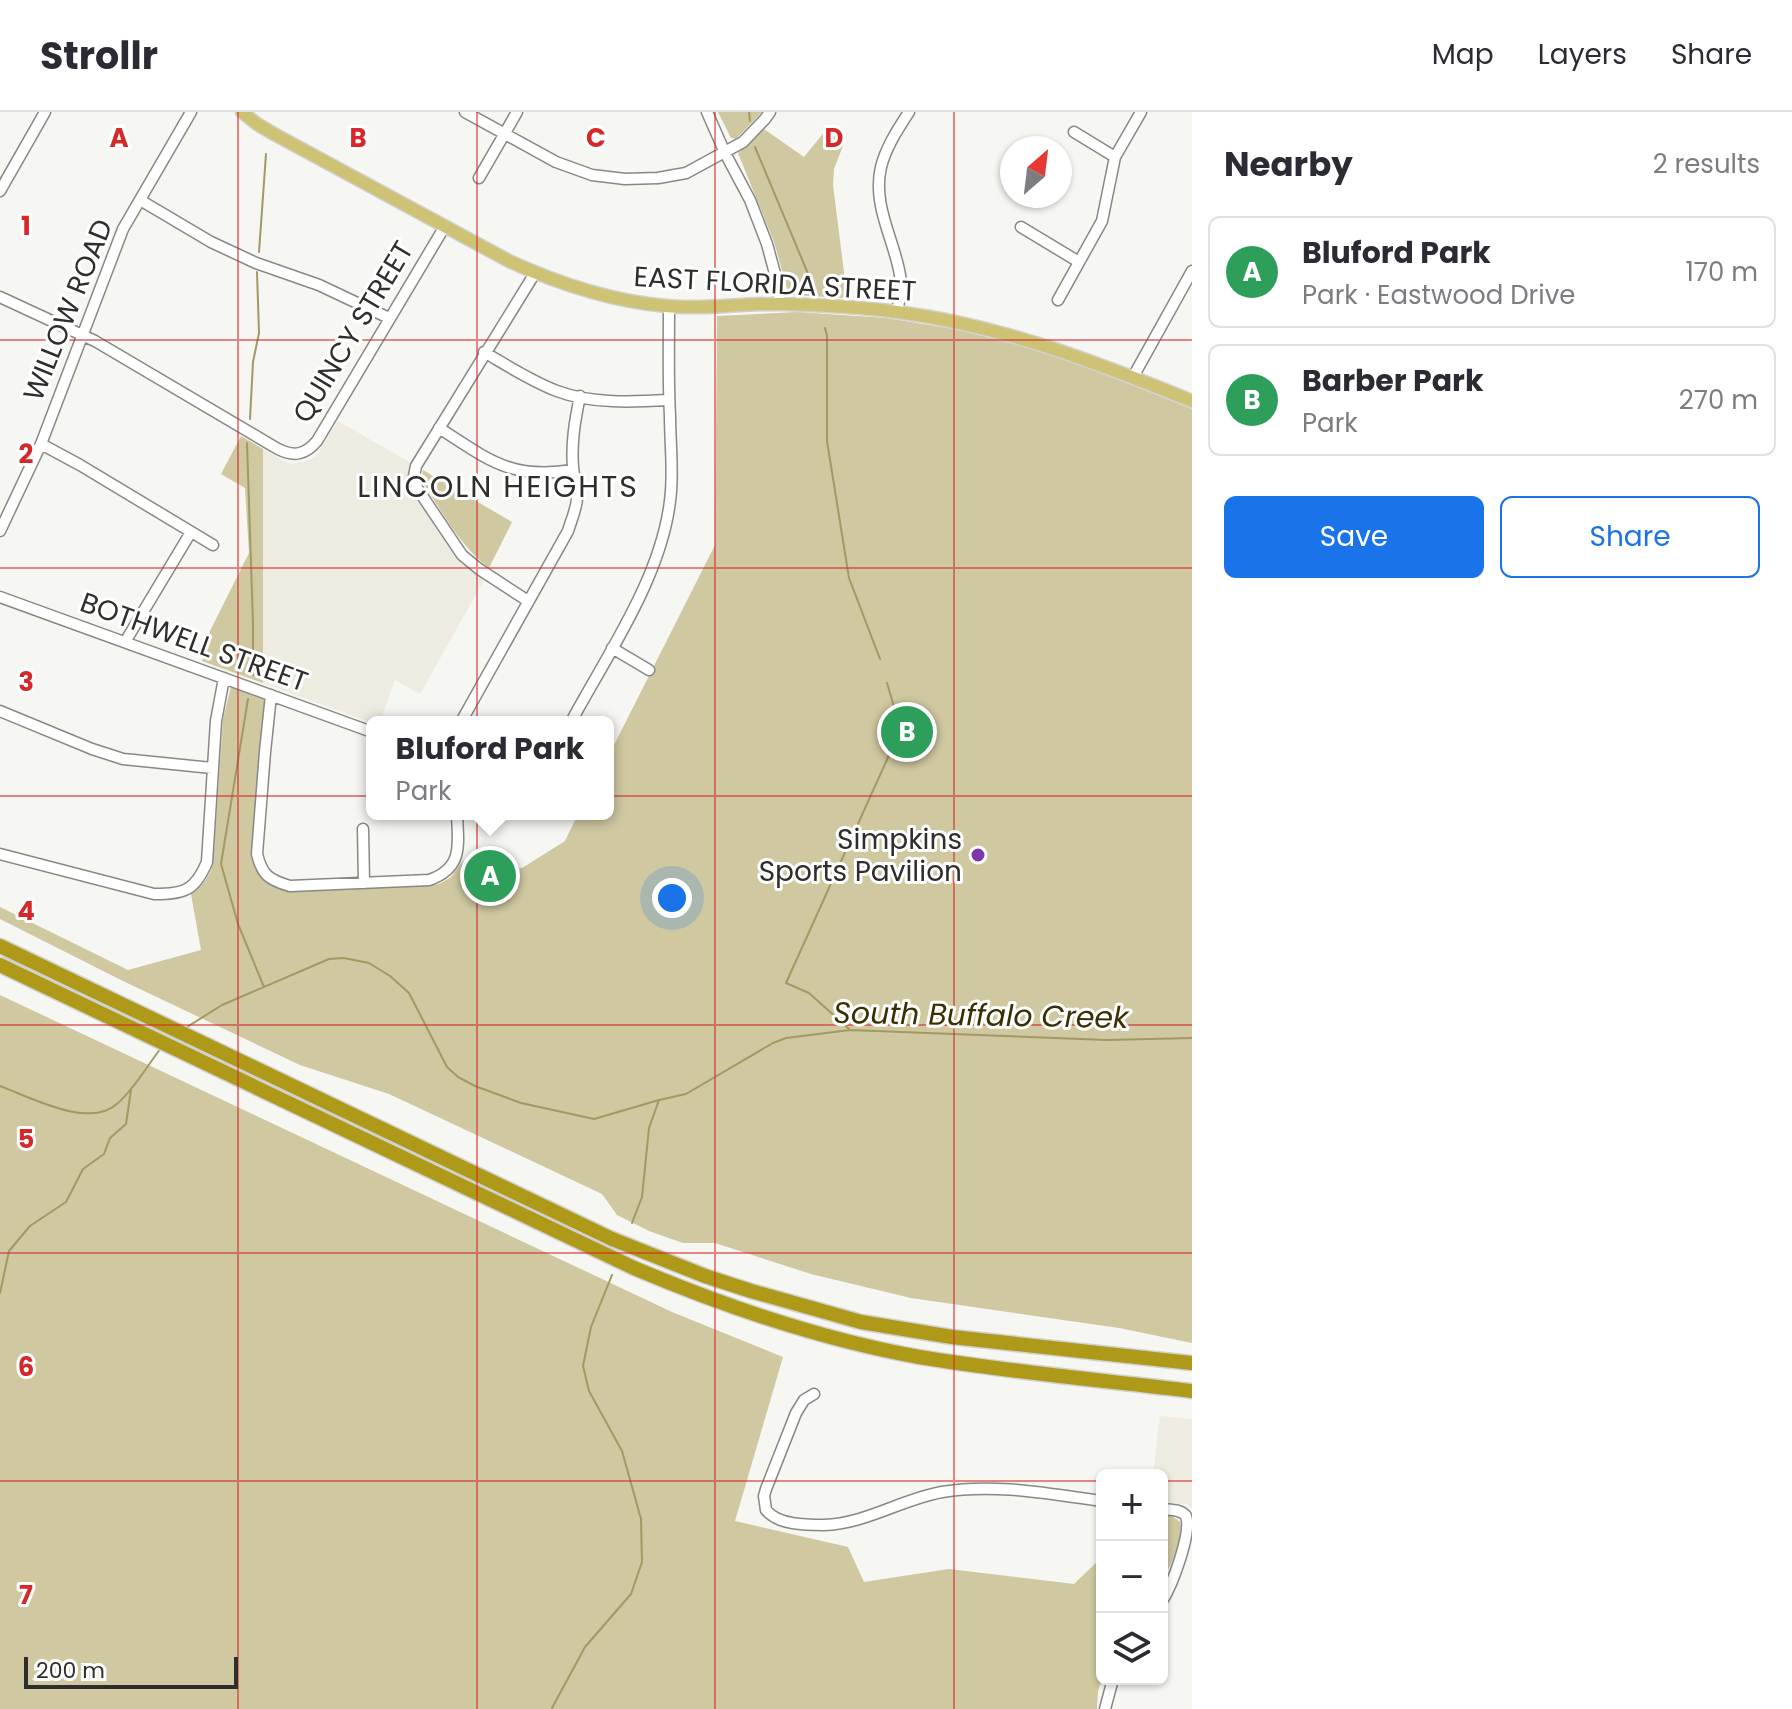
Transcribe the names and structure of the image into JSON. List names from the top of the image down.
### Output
{
  "streets": {
    "main road": ["EAST FLORIDA STREET"],
    "street": ["WILLOW ROAD", "QUINCY STREET", "BOTHWELL STREET"]
  },
  "crossings": [
    ["EAST FLORIDA STREET", "QUINCY STREET"],
    ["WILLOW ROAD", "QUINCY STREET"]
  ],
  "districts": ["LINCOLN HEIGHTS"],
  "water": ["South Buffalo Creek"],
  "places": ["Simpkins Sports Pavilion"],
  "scale_bar": "200 m",
  "north": "top right",
  "page": {
    "header": "Strollr",
    "nav": ["Map", "Layers", "Share"],
    "heading": ["Nearby", "2 results"],
    "list": [
      {
        "mark": "A",
        "name": "Bluford Park",
        "note": "Park · Eastwood Drive",
        "value": "170 m"
      },
      {
        "mark": "B",
        "name": "Barber Park",
        "note": "Park",
        "value": "270 m"
      }
    ],
    "buttons": ["Save", "Share"],
    "pins": ["B", "A"],
    "popup": ["Bluford Park", "Park"],
    "map_buttons": ["+", "−"],
    "scale": "200 m"
  },
  "grid": {
    "columns": [
      "A",
      "B",
      "C",
      "D"
    ],
    "rows": [
      "1",
      "2",
      "3",
      "4",
      "5",
      "6",
      "7"
    ]
  }
}
